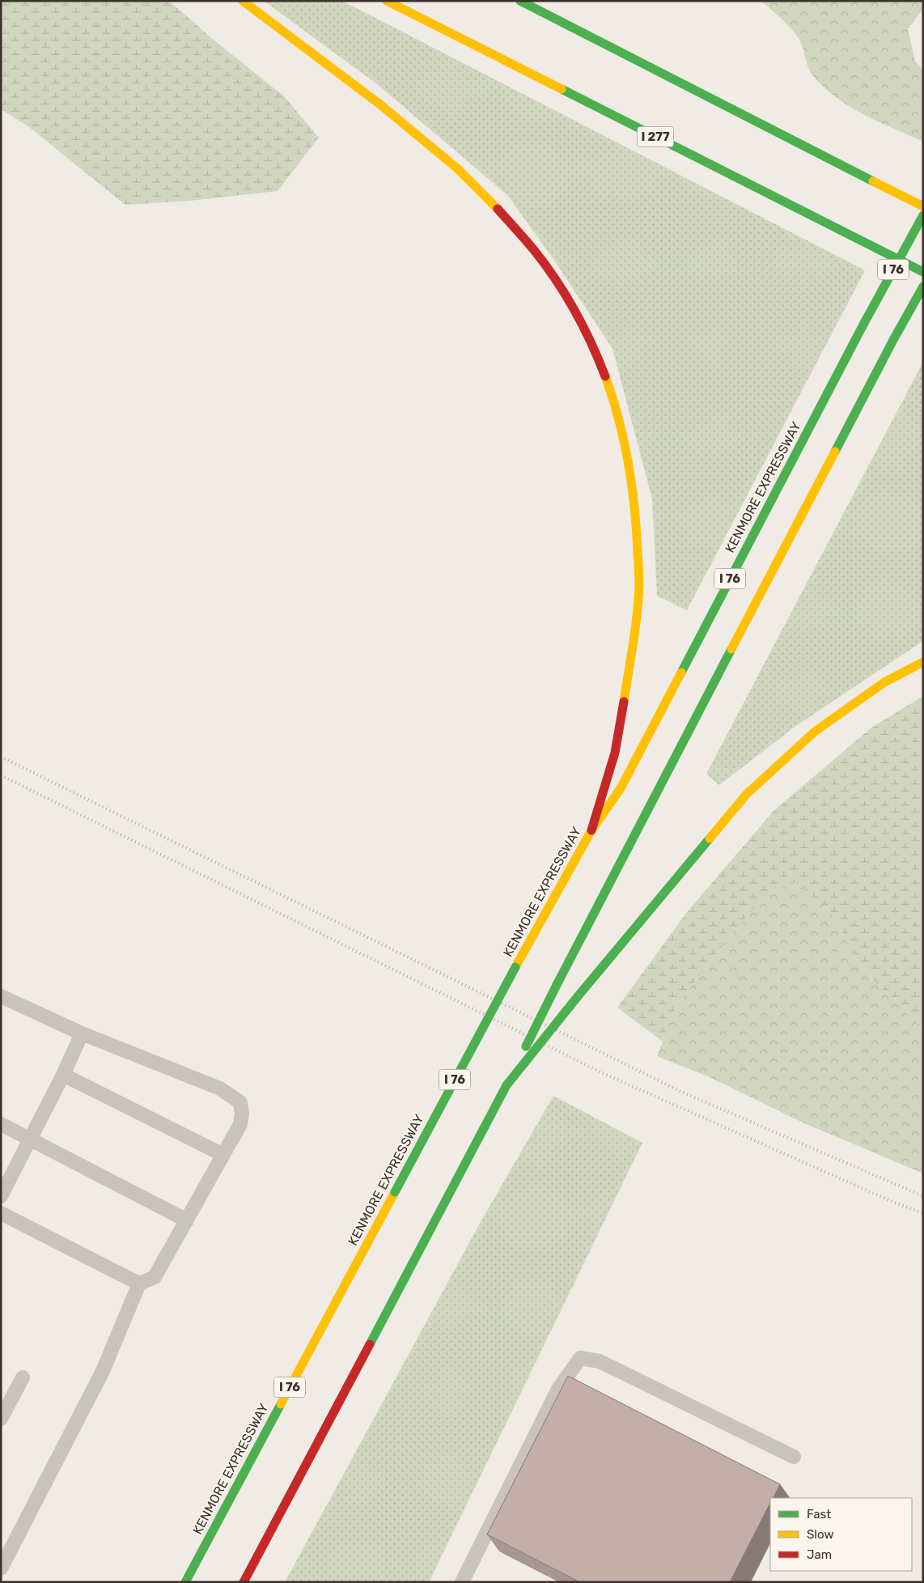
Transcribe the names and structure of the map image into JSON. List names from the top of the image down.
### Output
{
  "streets": {
    "highway": ["I 277", "I 76", "KENMORE EXPRESSWAY"]
  },
  "legend": ["Fast", "Slow", "Jam"]
}
